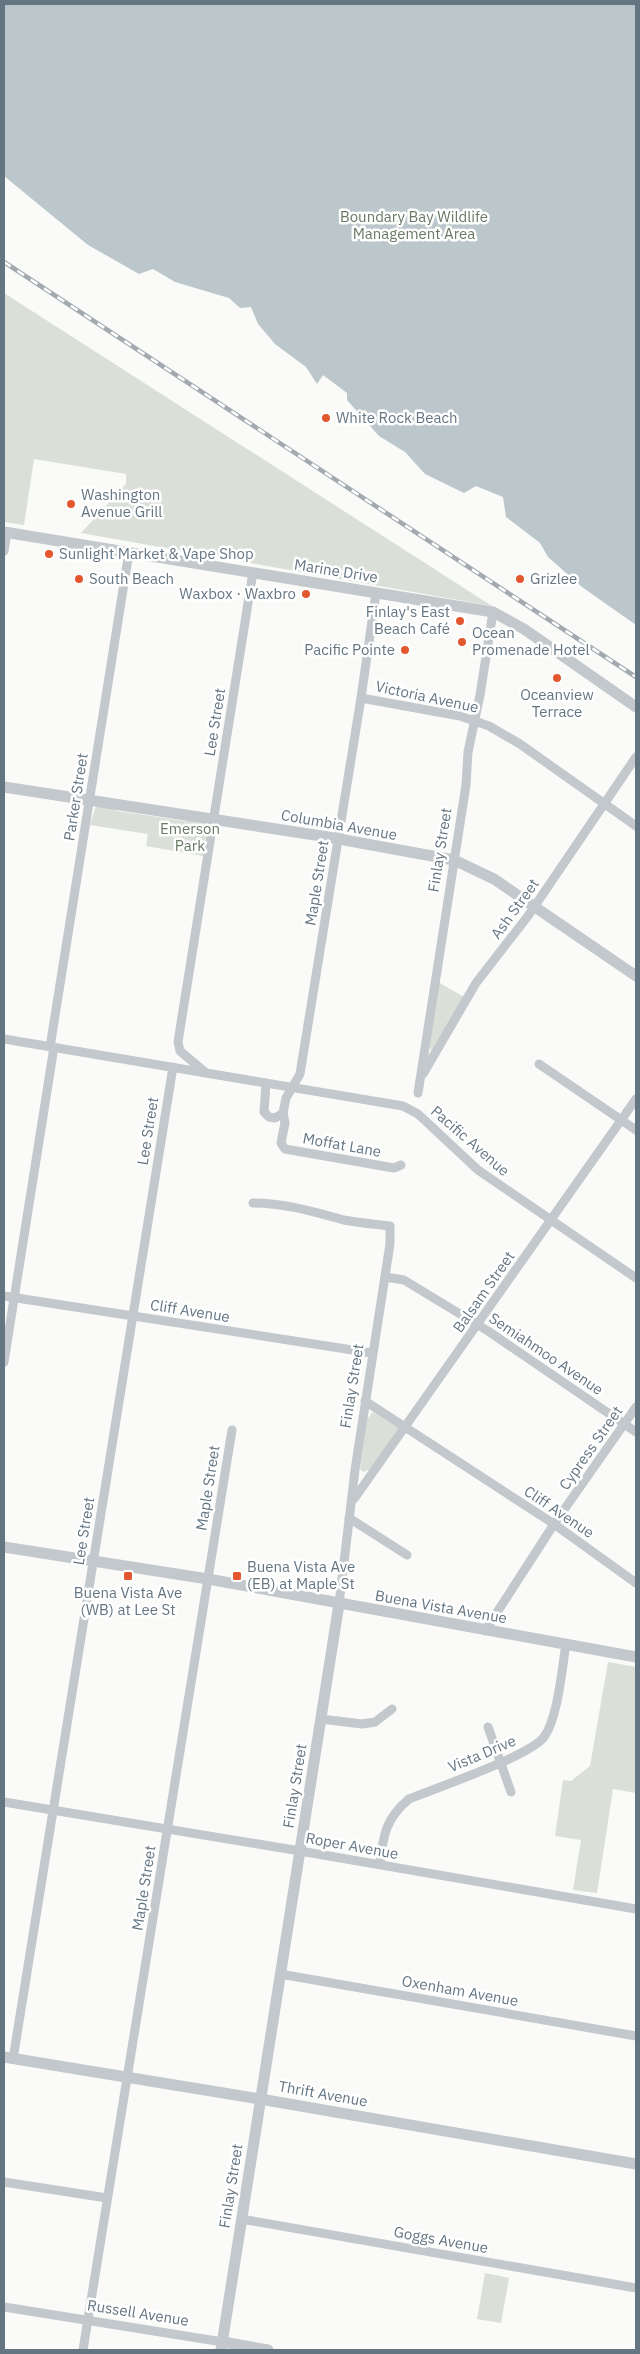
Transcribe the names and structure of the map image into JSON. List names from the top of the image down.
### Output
{
  "streets": {
    "street": [
      "Marine Drive",
      "Victoria Avenue",
      "Lee Street",
      "Parker Street",
      "Columbia Avenue",
      "Finlay Street",
      "Maple Street",
      "Ash Street",
      "Pacific Avenue",
      "Moffat Lane",
      "Balsam Street",
      "Cliff Avenue",
      "Semiahmoo Avenue",
      "Cypress Street",
      "Buena Vista Avenue",
      "Vista Drive",
      "Roper Avenue",
      "Oxenham Avenue",
      "Thrift Avenue",
      "Goggs Avenue",
      "Russell Avenue"
    ]
  },
  "crossings": [
    ["Marine Drive", "Lee Street"],
    ["Marine Drive", "Parker Street"],
    ["Marine Drive", "Finlay Street"],
    ["Marine Drive", "Maple Street"],
    ["Victoria Avenue", "Finlay Street"],
    ["Victoria Avenue", "Maple Street"],
    ["Victoria Avenue", "Ash Street"],
    ["Lee Street", "Columbia Avenue"],
    ["Lee Street", "Pacific Avenue"],
    ["Lee Street", "Cliff Avenue"],
    ["Lee Street", "Buena Vista Avenue"],
    ["Lee Street", "Roper Avenue"],
    ["Lee Street", "Thrift Avenue"],
    ["Parker Street", "Columbia Avenue"],
    ["Parker Street", "Pacific Avenue"],
    ["Parker Street", "Cliff Avenue"],
    ["Columbia Avenue", "Finlay Street"],
    ["Columbia Avenue", "Maple Street"],
    ["Columbia Avenue", "Ash Street"],
    ["Finlay Street", "Ash Street"],
    ["Finlay Street", "Balsam Street"],
    ["Finlay Street", "Cliff Avenue"],
    ["Finlay Street", "Semiahmoo Avenue"],
    ["Finlay Street", "Buena Vista Avenue"],
    ["Finlay Street", "Roper Avenue"],
    ["Finlay Street", "Oxenham Avenue"],
    ["Finlay Street", "Thrift Avenue"],
    ["Finlay Street", "Goggs Avenue"],
    ["Finlay Street", "Russell Avenue"],
    ["Maple Street", "Pacific Avenue"],
    ["Maple Street", "Buena Vista Avenue"],
    ["Maple Street", "Roper Avenue"],
    ["Maple Street", "Thrift Avenue"],
    ["Maple Street", "Russell Avenue"],
    ["Pacific Avenue", "Balsam Street"],
    ["Balsam Street", "Cliff Avenue"],
    ["Balsam Street", "Semiahmoo Avenue"],
    ["Cliff Avenue", "Cypress Street"],
    ["Semiahmoo Avenue", "Cypress Street"],
    ["Cypress Street", "Buena Vista Avenue"],
    ["Buena Vista Avenue", "Vista Drive"],
    ["Vista Drive", "Roper Avenue"]
  ],
  "parks": ["Boundary Bay Wildlife Management Area", "Emerson Park"],
  "places": {
    "other": [
      "White Rock Beach",
      "Washington Avenue Grill",
      "Sunlight Market & Vape Shop",
      "South Beach",
      "Grizlee",
      "Waxbox · Waxbro",
      "Finlay's East Beach Café",
      "Ocean Promenade Hotel",
      "Pacific Pointe",
      "Oceanview Terrace"
    ],
    "transit": ["Buena Vista Ave (WB) at Lee St", "Buena Vista Ave (EB) at Maple St"]
  }
}
